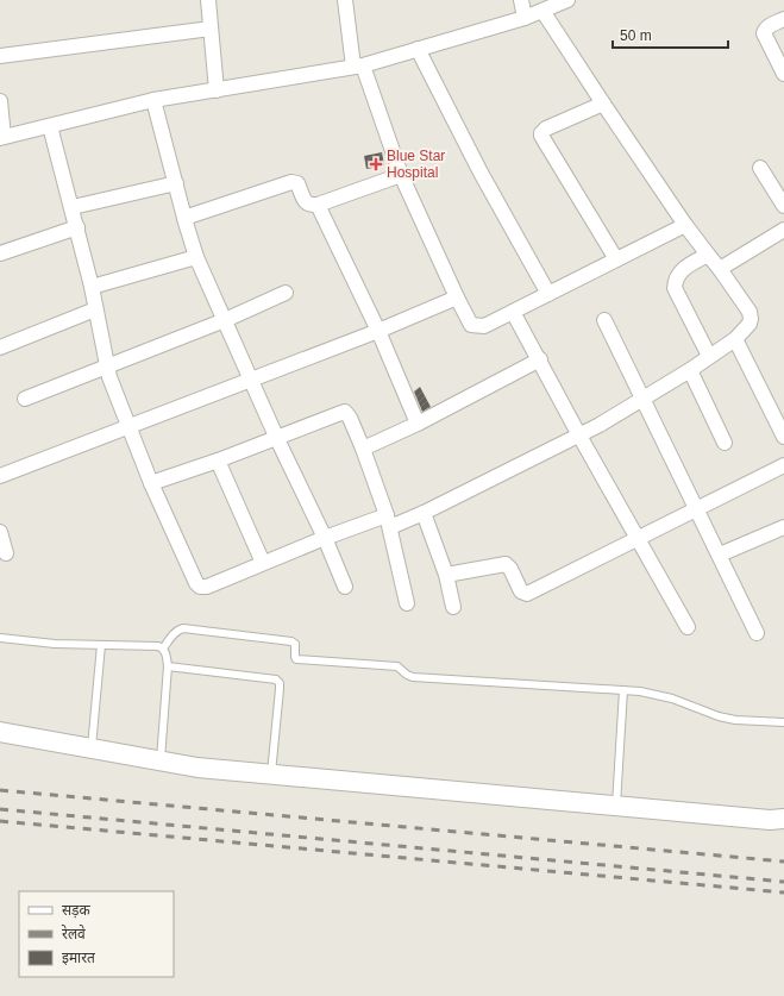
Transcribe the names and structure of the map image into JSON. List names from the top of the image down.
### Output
{
  "places": {
    "health": ["Blue Star Hospital"]
  },
  "legend": ["सड़क", "रेलवे", "इमारत"],
  "scale_bar": "50 m"
}
